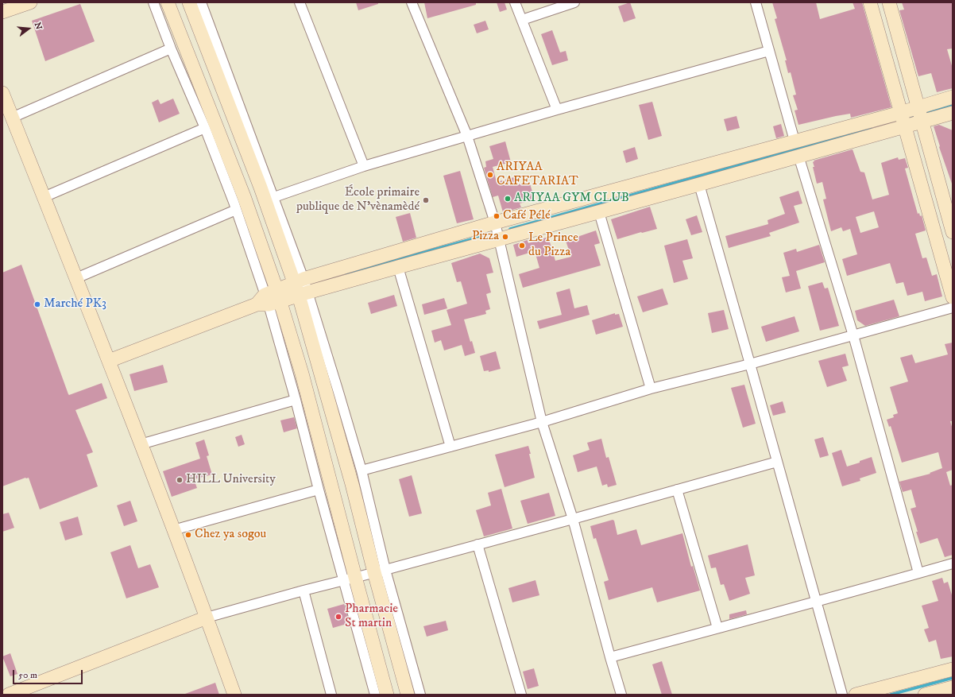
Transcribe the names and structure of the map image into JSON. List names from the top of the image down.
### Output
{
  "places": [
    "ARIYAA CAFETARIAT",
    "ARIYAA GYM CLUB",
    "École primaire publique de N'vènamèdé",
    "Café Pélé",
    "Pizza",
    "Le Prince du Pizza",
    "Marché PK3",
    "HILL University",
    "Chez ya sogou",
    "Pharmacie St martin"
  ],
  "scale_bar": "50 m",
  "north": "right"
}
